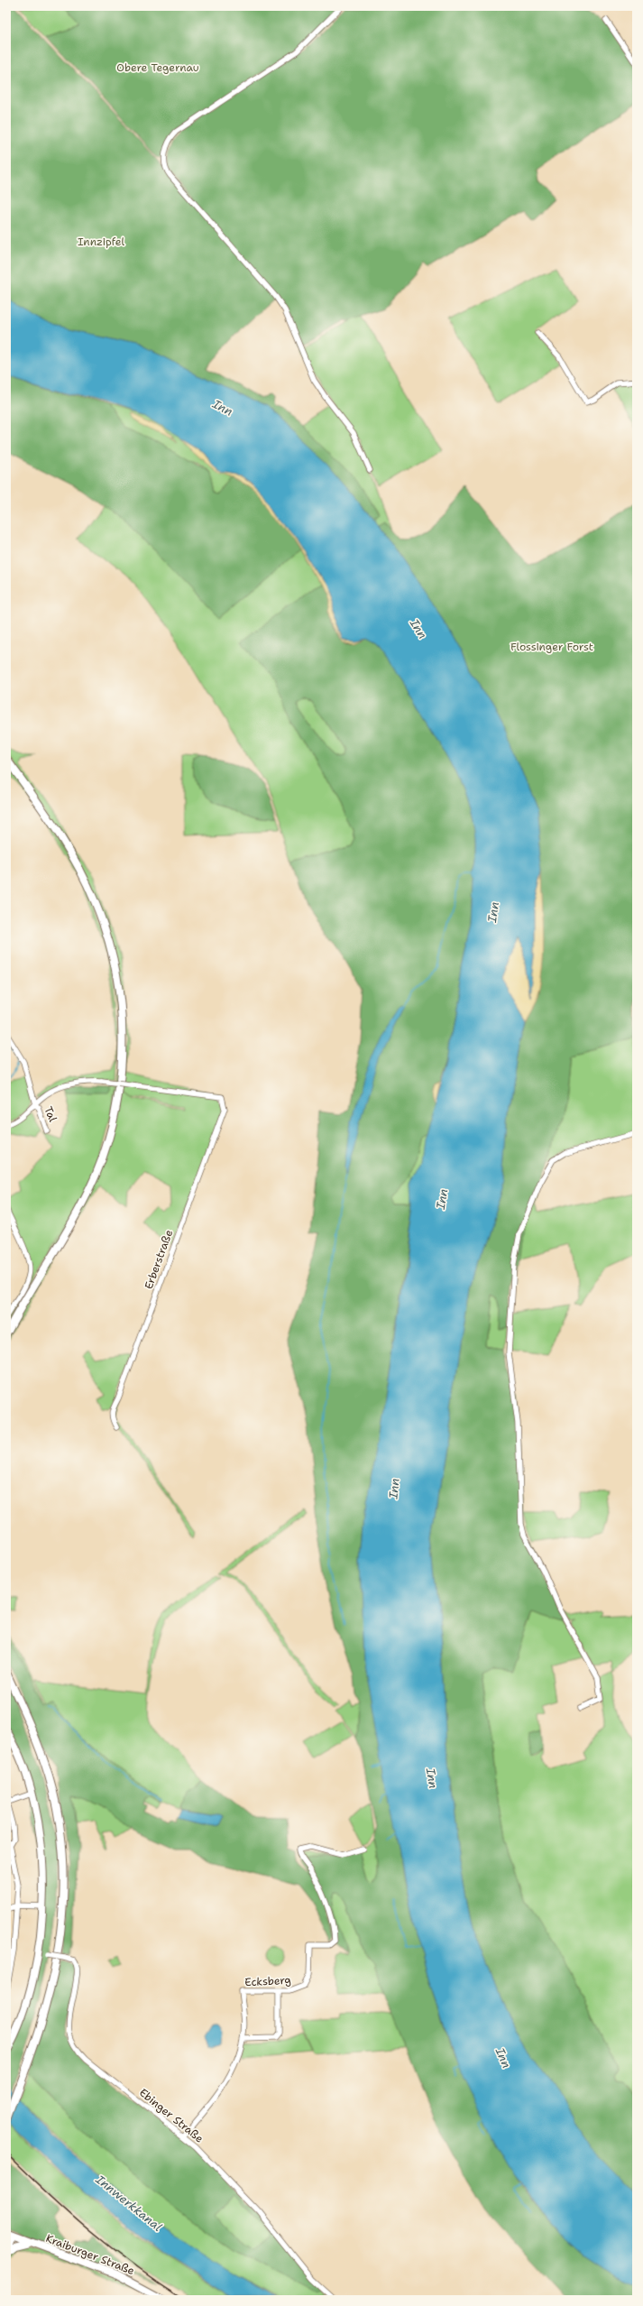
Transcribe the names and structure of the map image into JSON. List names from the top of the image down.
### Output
{
  "streets": {
    "main road": ["Kraiburger Straße"],
    "street": [
      "Tal",
      "Erberstraße",
      "Ecksberg",
      "Ebinger Straße"
    ]
  },
  "crossings": [
    ["Tal", "Erberstraße"]
  ],
  "water": ["Inn", "Innwerkkanal"],
  "parks": ["Obere Tegernau", "Innzipfel", "Flossinger Forst"]
}
